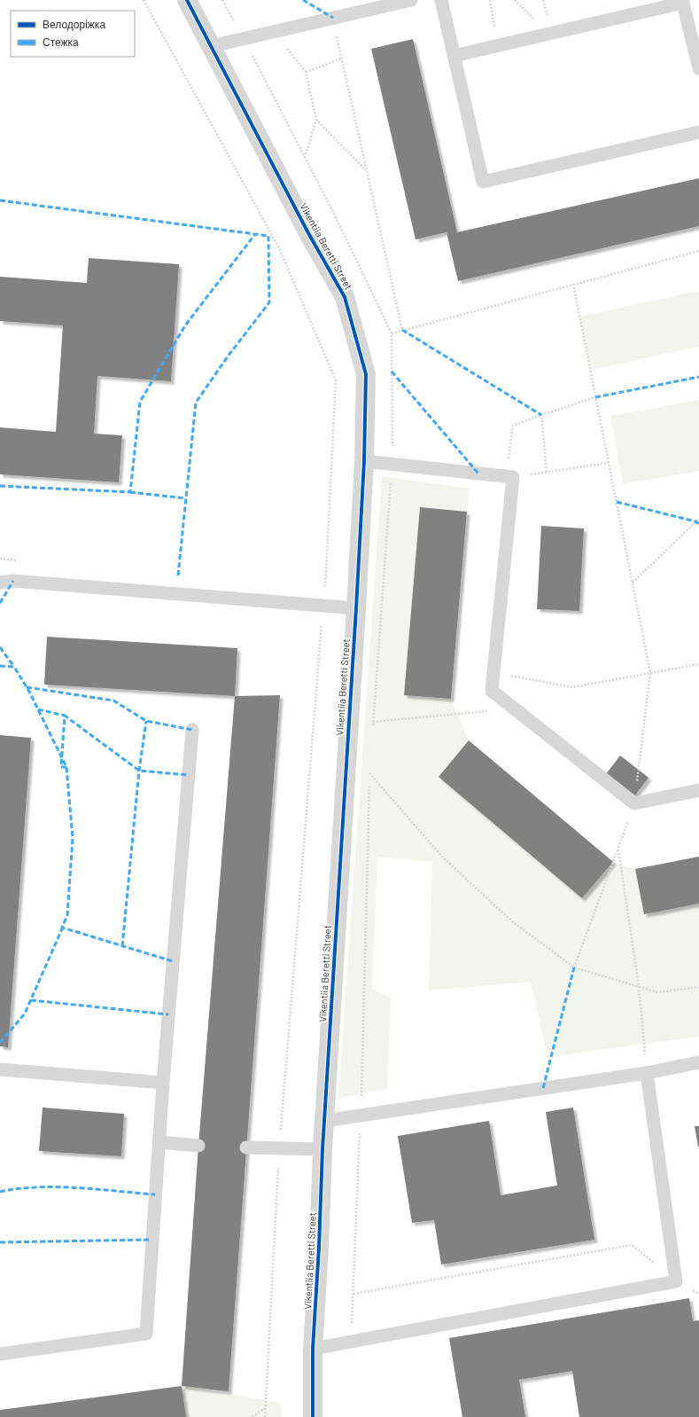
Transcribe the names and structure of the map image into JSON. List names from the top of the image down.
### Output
{
  "streets": {
    "street": ["Vikentiia Beretti Street"]
  },
  "legend": ["Велодоріжка", "Стежка"]
}
